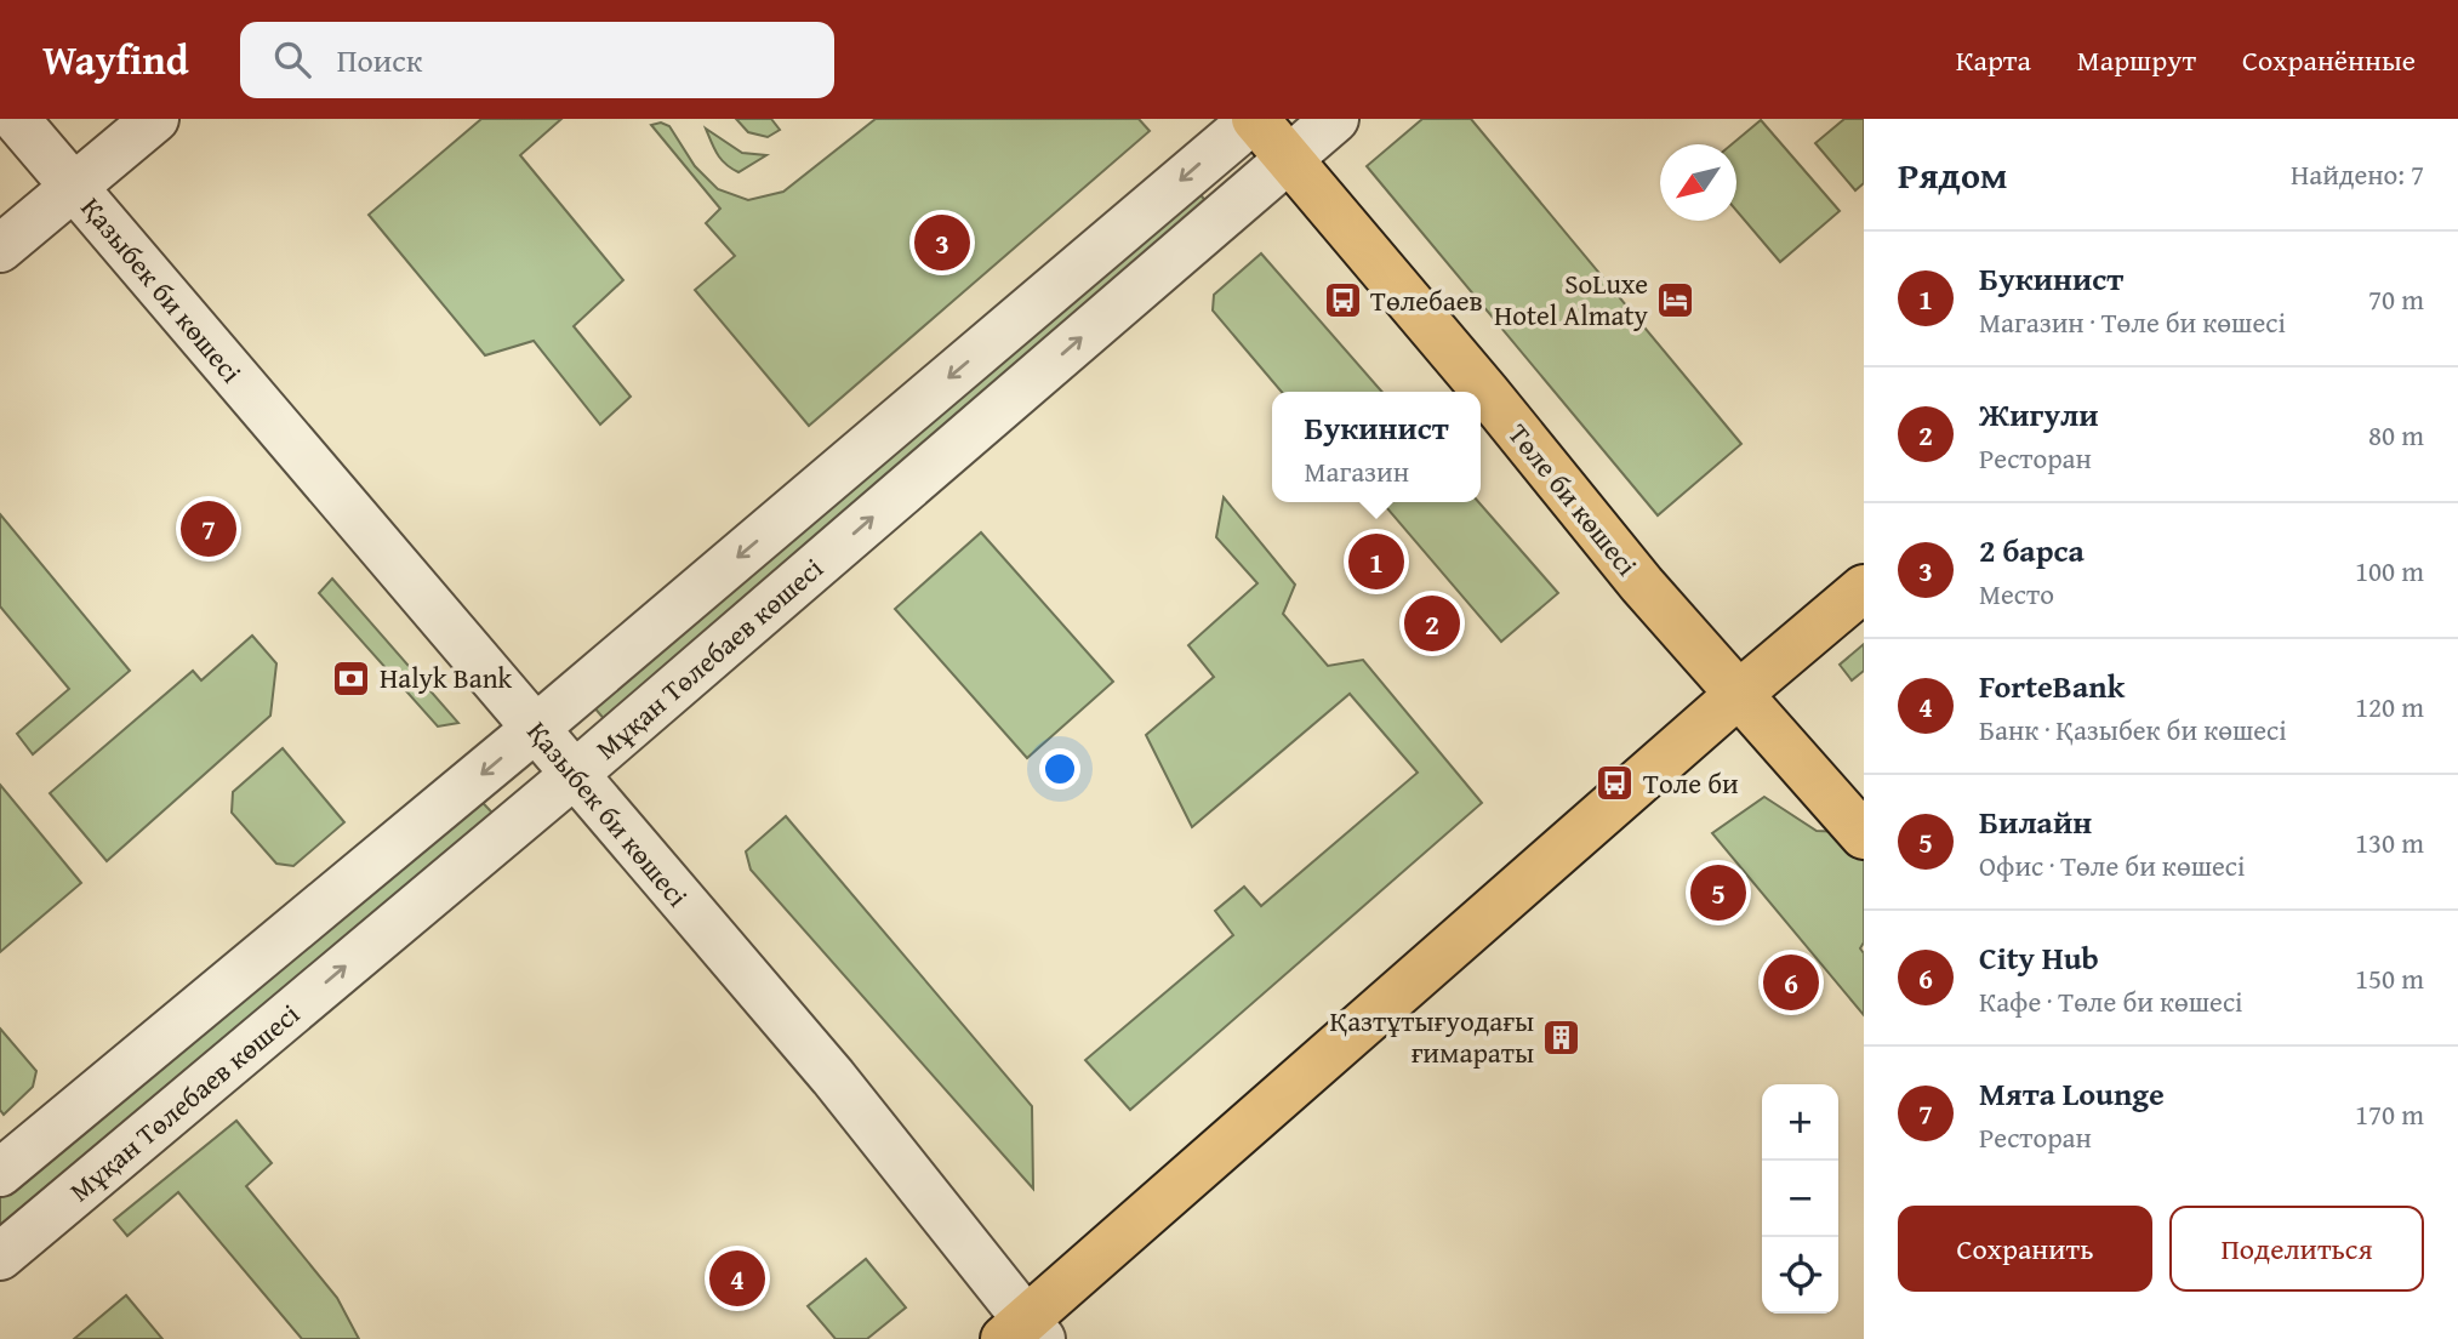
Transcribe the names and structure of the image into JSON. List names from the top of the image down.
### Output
{
  "streets": {
    "main road": ["Төле би көшесі"],
    "street": ["Қазыбек би көшесі", "Мұқан Төлебаев көшесі"]
  },
  "crossings": [
    ["Қазыбек би көшесі", "Мұқан Төлебаев көшесі"],
    ["Төле би көшесі", "Мұқан Төлебаев көшесі"]
  ],
  "places": {
    "hotel": ["SoLuxe Hotel Almaty"],
    "bus stop": ["Төлебаев", "Толе би"],
    "bank": ["Halyk Bank"],
    "building": ["Қазтұтығуодағы ғимараты"]
  },
  "north": "bottom left",
  "page": {
    "header": "Wayfind",
    "search": "Поиск",
    "nav": ["Карта", "Маршрут", "Сохранённые"],
    "heading": ["Рядом", "Найдено: 7"],
    "pins": [
      "3",
      "7",
      "1",
      "2",
      "5",
      "6",
      "4"
    ],
    "list": [
      {
        "mark": "1",
        "name": "Букинист",
        "note": "Магазин · Төле би көшесі",
        "value": "70 m"
      },
      {
        "mark": "2",
        "name": "Жигули",
        "note": "Ресторан",
        "value": "80 m"
      },
      {
        "mark": "3",
        "name": "2 барса",
        "note": "Место",
        "value": "100 m"
      },
      {
        "mark": "4",
        "name": "ForteBank",
        "note": "Банк · Қазыбек би көшесі",
        "value": "120 m"
      },
      {
        "mark": "5",
        "name": "Билайн",
        "note": "Офис · Төле би көшесі",
        "value": "130 m"
      },
      {
        "mark": "6",
        "name": "City Hub",
        "note": "Кафе · Төле би көшесі",
        "value": "150 m"
      },
      {
        "mark": "7",
        "name": "Мята Lounge",
        "note": "Ресторан",
        "value": "170 m"
      }
    ],
    "popup": ["Букинист", "Магазин"],
    "map_buttons": ["+", "−"],
    "buttons": ["Сохранить", "Поделиться"]
  }
}
